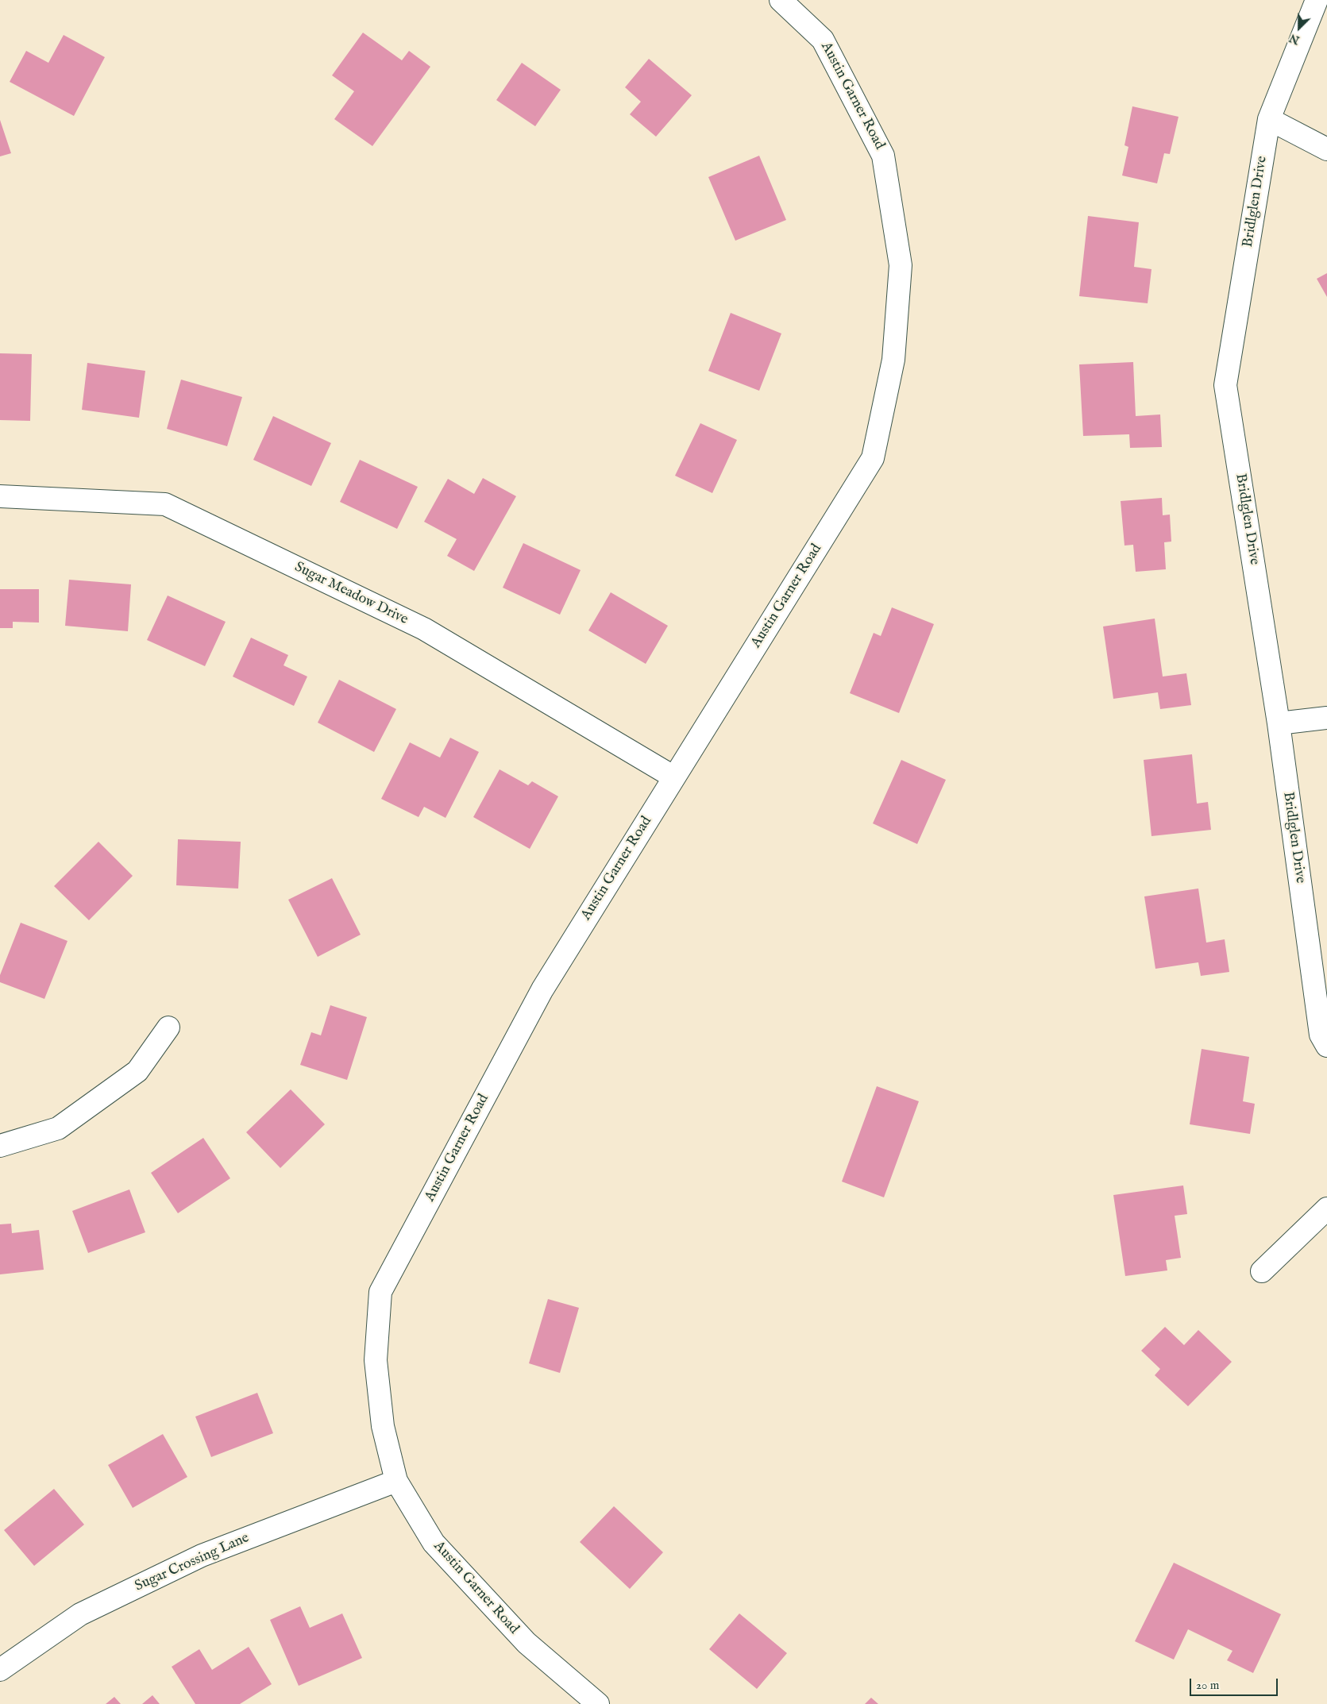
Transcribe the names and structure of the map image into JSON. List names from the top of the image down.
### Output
{
  "streets": {
    "street": [
      "Austin Garner Road",
      "Bridlglen Drive",
      "Sugar Meadow Drive",
      "Sugar Crossing Lane"
    ]
  },
  "crossings": [
    ["Austin Garner Road", "Sugar Meadow Drive"],
    ["Austin Garner Road", "Sugar Crossing Lane"]
  ],
  "scale_bar": "20 m",
  "north": "bottom left"
}
